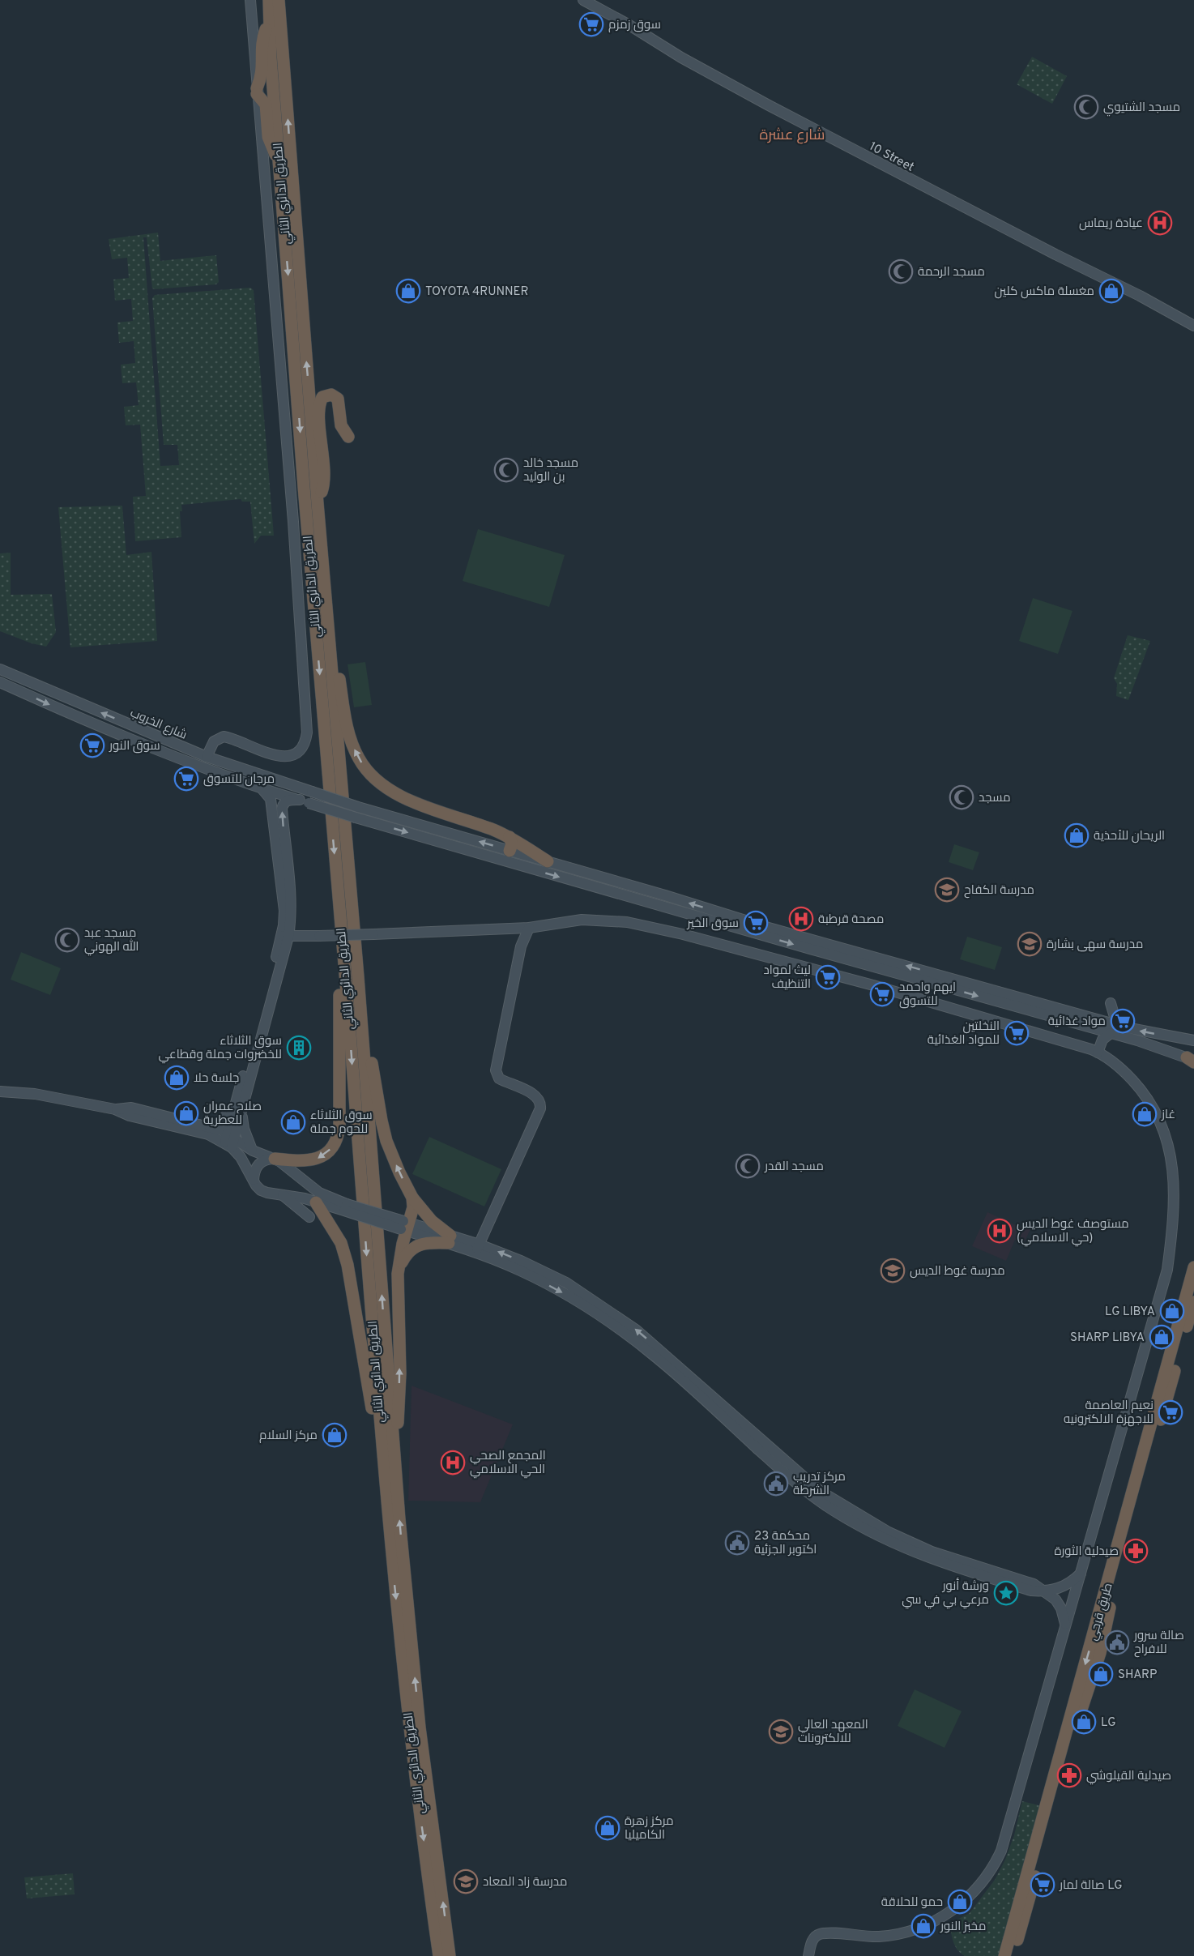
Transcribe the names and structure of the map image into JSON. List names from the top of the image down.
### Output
{
  "streets": {
    "highway": ["الطريق الدائري الثاني", "طريق قرجي"],
    "street": ["10 Street", "شارع الخروب"]
  },
  "districts": ["شارع عشرة"],
  "places": {
    "supermarket": [
      "سوق زمزم",
      "سوق النور",
      "مرجان للتسوق",
      "سوق الخير",
      "ليث لمواد التنظيف",
      "ايهم واحمد للتسوق",
      "مواد غذائية",
      "النخلتين للمواد الغذائية",
      "نعيم العاصمة للاجهزة الالكترونيه",
      "صالة لمار LG"
    ],
    "mosque": [
      "مسجد الشتيوي",
      "مسجد الرحمة",
      "مسجد خالد بن الوليد",
      "مسجد",
      "مسجد عبد الله الهوني",
      "مسجد القدر"
    ],
    "hospital": [
      "عيادة ريماس",
      "مصحة قرطبة",
      "مستوصف غوط الديس (حي الاسلامي)",
      "المجمع الصحي الحي الاسلامي"
    ],
    "shop": [
      "TOYOTA 4RUNNER",
      "مغسلة ماكس كلين",
      "الريحان للأحذية",
      "جلسة حلا",
      "صلاح عمران للعطرية",
      "غاز",
      "سوق الثلاثاء للحوم جملة",
      "LG LIBYA",
      "SHARP LIBYA",
      "مركز السلام",
      "SHARP",
      "LG",
      "مركز زهرة الكاميليا",
      "حمو للحلاقة",
      "مخبز النور"
    ],
    "school or university": [
      "مدرسة الكفاح",
      "مدرسة سهى بشارة",
      "مدرسة غوط الديس",
      "المعهد العالي للالكترونات",
      "مدرسة زاد المعاد"
    ],
    "building": ["سوق الثلاثاء للخضروات جملة وقطاعي"],
    "public building": ["مركز تدريب الشرطة", "محكمة 23 اكتوبر الجزئية", "صالة سرور للافراح"],
    "pharmacy": ["صيدلية الثورة", "صيدلية القيلوشي"],
    "place": ["ورشة أنور مرعي بي في سي"]
  }
}
